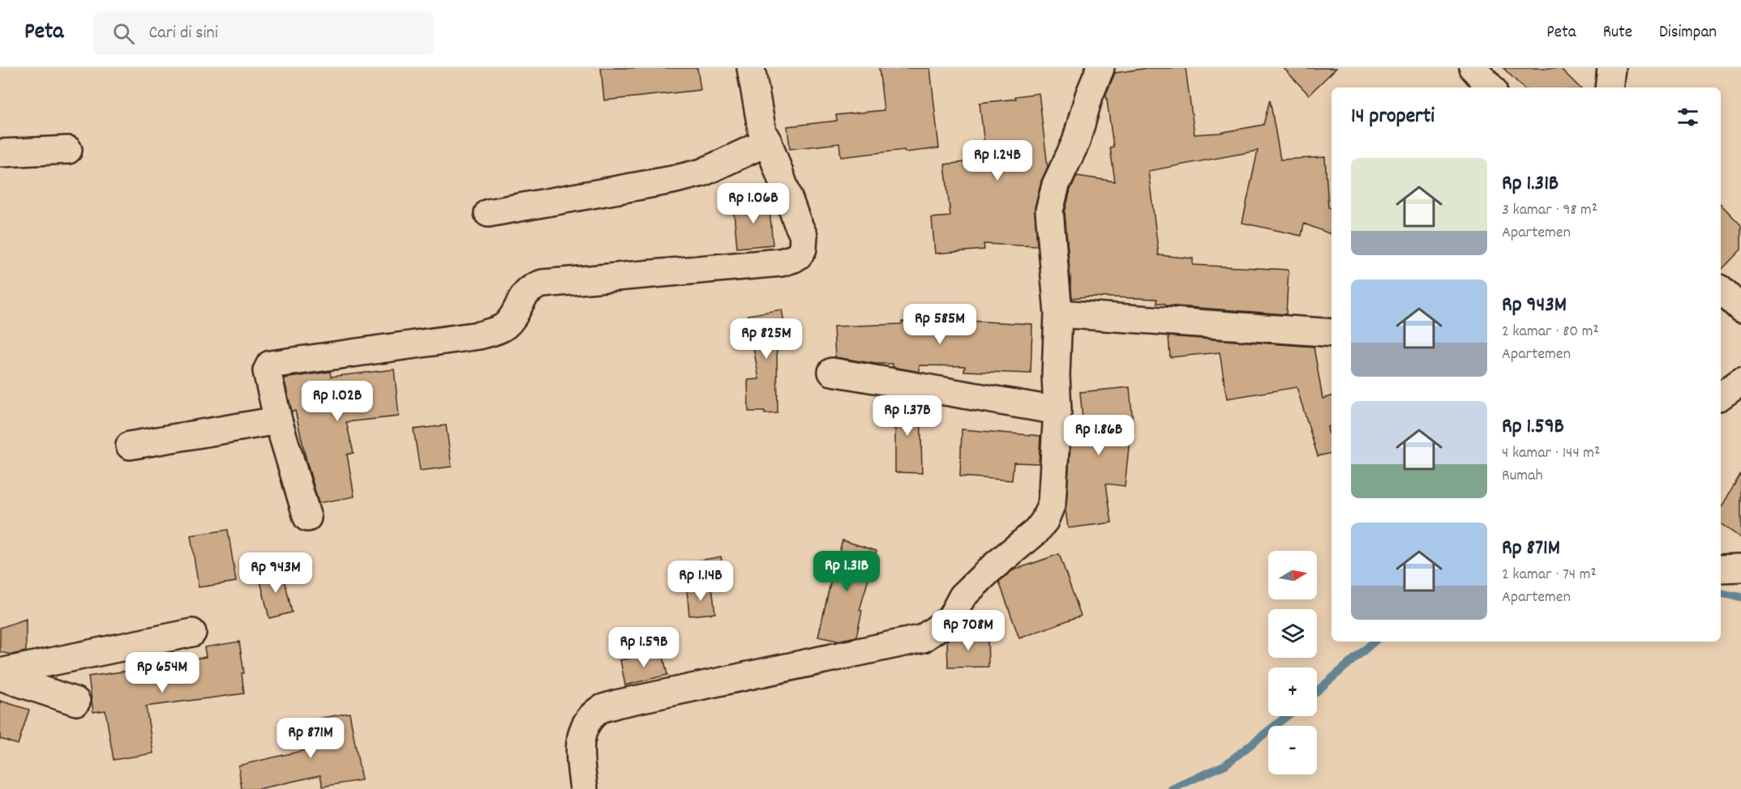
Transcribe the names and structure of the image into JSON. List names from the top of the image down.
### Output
{
  "north": "right",
  "page": {
    "header": "Peta",
    "search": "Cari di sini",
    "nav": ["Peta", "Rute", "Disimpan"],
    "heading": "14 properti",
    "price": [
      "Rp 1.24B",
      "Rp 1.06B",
      "Rp 585M",
      "Rp 825M",
      "Rp 1.02B",
      "Rp 1.37B",
      "Rp 1.86B",
      "Rp 1.31B",
      "Rp 943M",
      "Rp 1.14B",
      "Rp 708M",
      "Rp 1.59B",
      "Rp 654M",
      "Rp 871M"
    ],
    "list": [
      {
        "name": "Rp 1.31B",
        "note": "3 kamar · 98 m² · Apartemen"
      },
      {
        "name": "Rp 943M",
        "note": "2 kamar · 80 m² · Apartemen"
      },
      {
        "name": "Rp 1.59B",
        "note": "4 kamar · 144 m² · Rumah"
      },
      {
        "name": "Rp 871M",
        "note": "2 kamar · 74 m² · Apartemen"
      }
    ],
    "map_buttons": ["+", "−"]
  }
}
